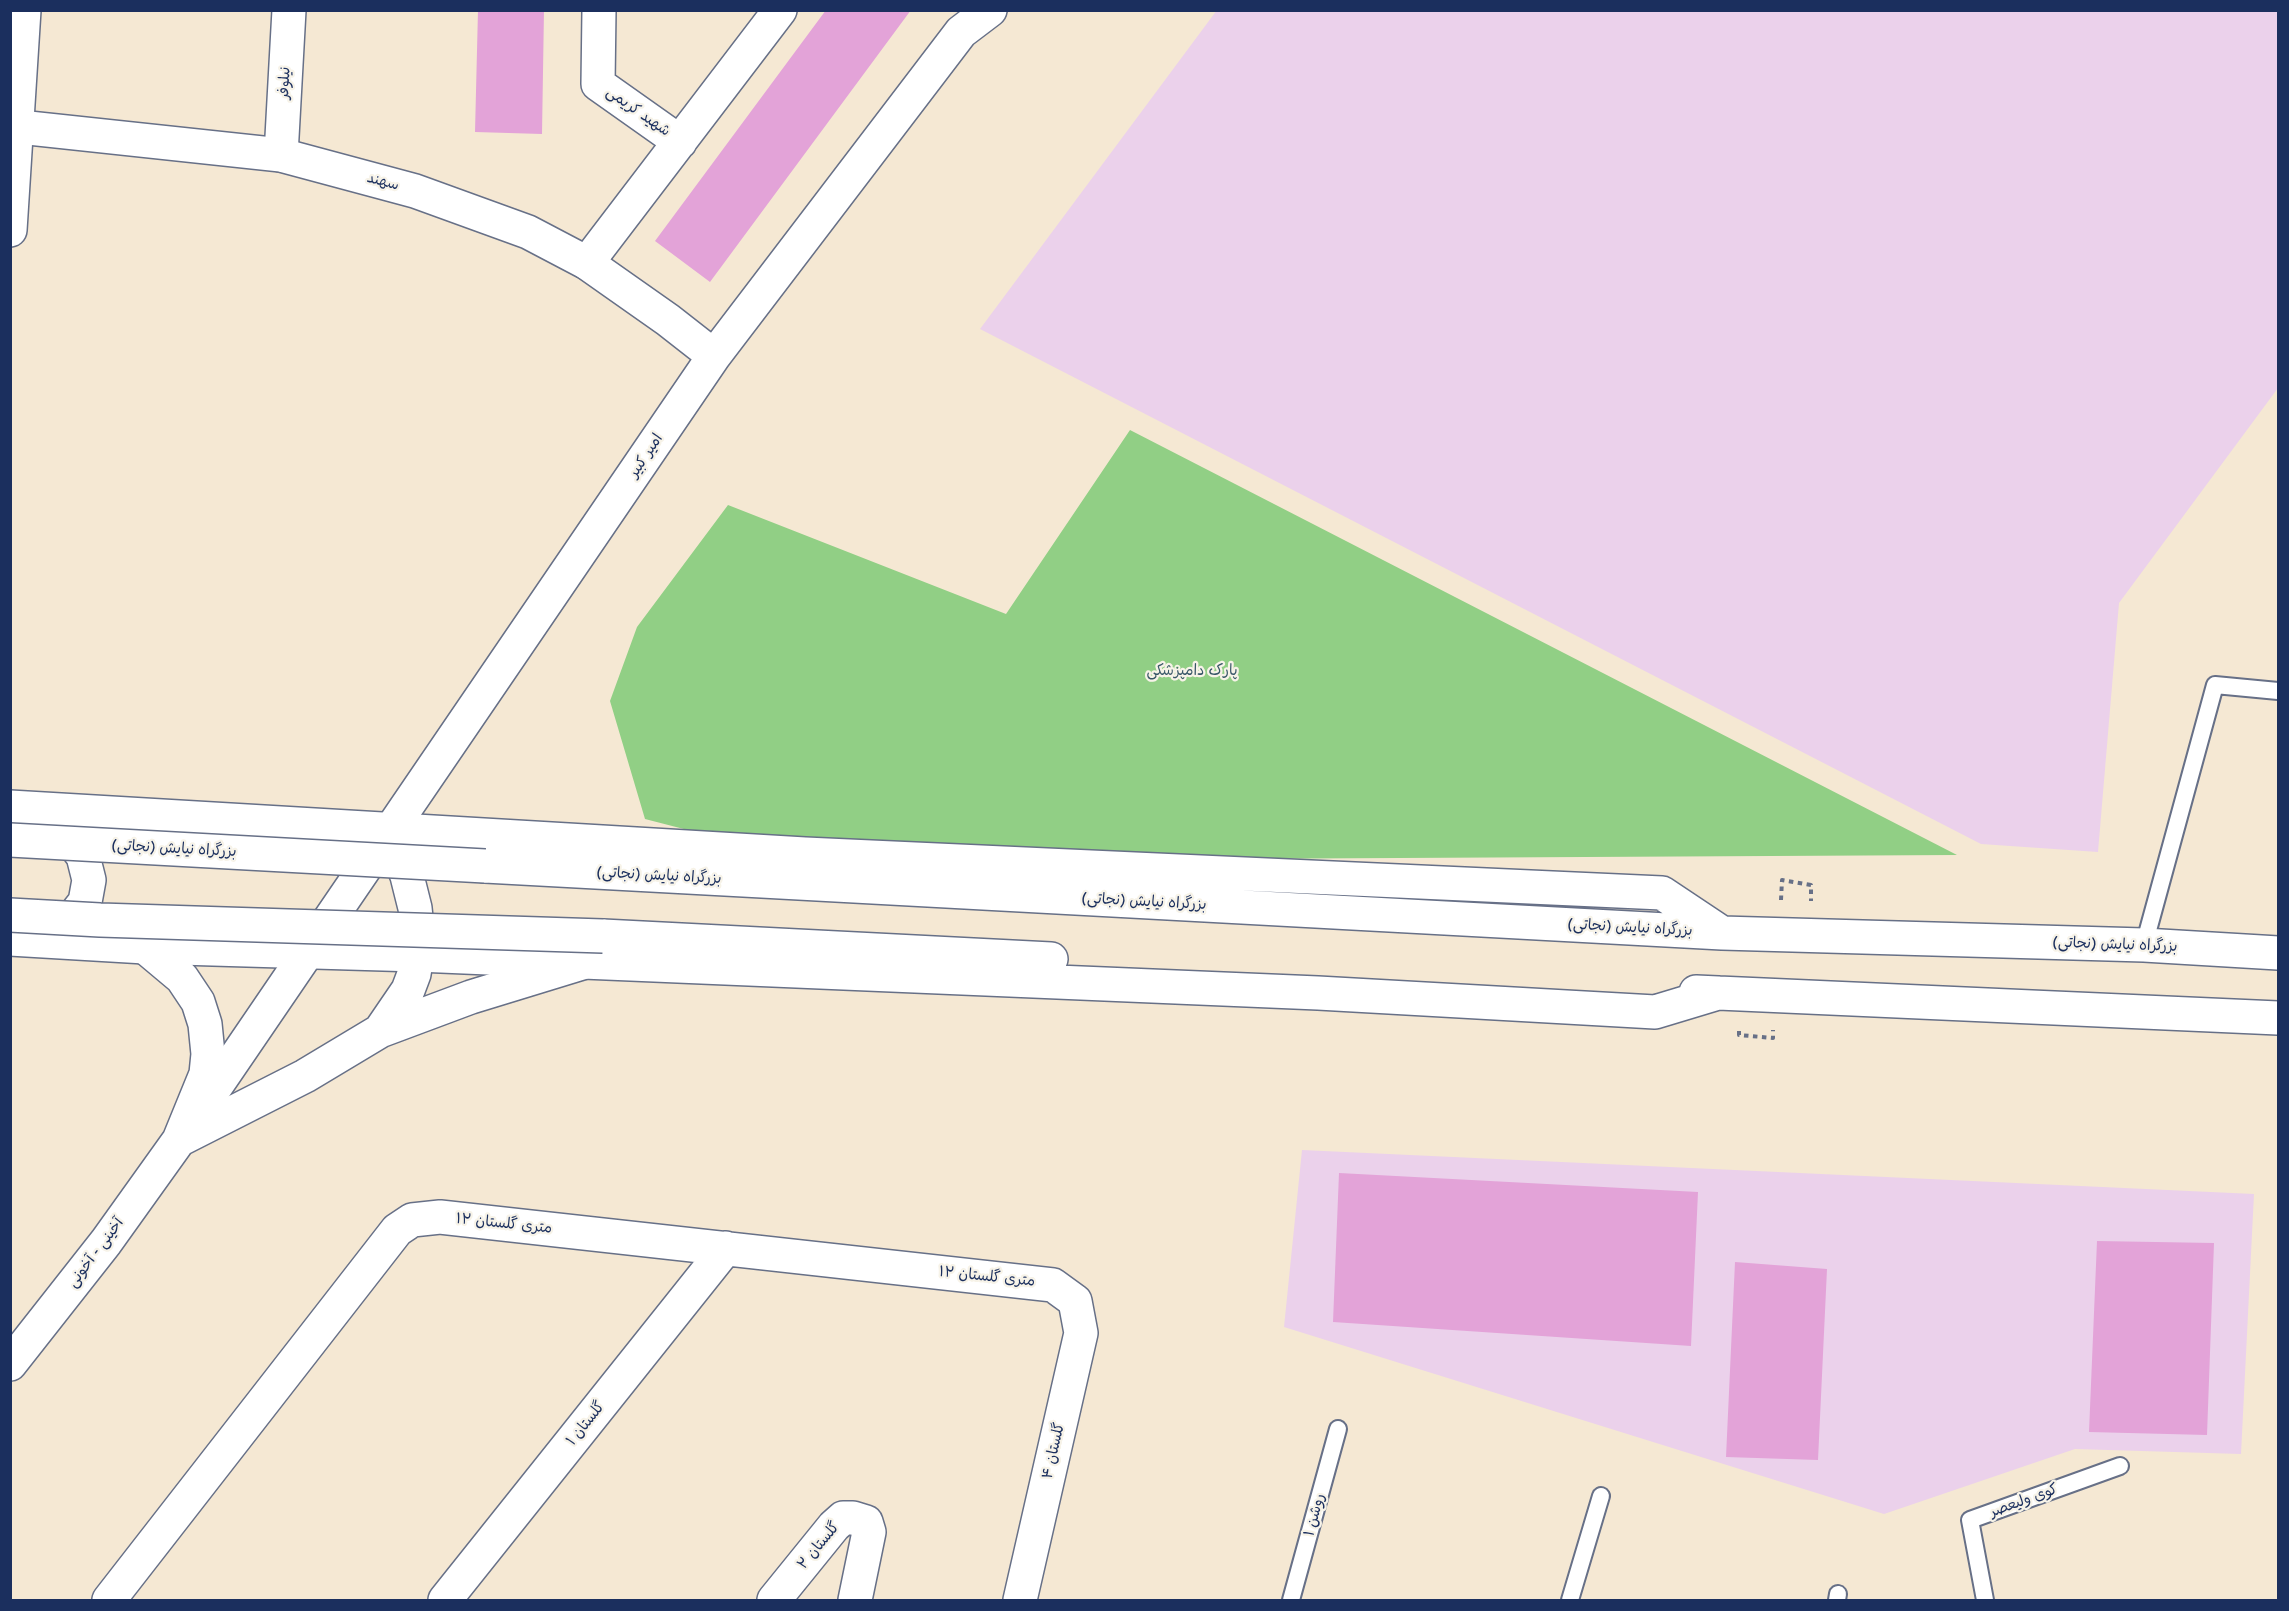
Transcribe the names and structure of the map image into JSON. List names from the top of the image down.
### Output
{
  "streets": {
    "main road": [
      "نیلوفر",
      "شهید کریمی",
      "سهند",
      "امیر کبیر",
      "بزرگراه نیایش (نجاتی)",
      "۱۲ متری گلستان",
      "آخینی - آخونی",
      "گلستان ۱",
      "گلستان ۴",
      "گلستان ۲"
    ],
    "lane": ["کوی ولیعصر", "روشن ۱"]
  },
  "crossings": [
    ["نیلوفر", "سهند"],
    ["سهند", "امیر کبیر"],
    ["امیر کبیر", "آخینی - آخونی"],
    ["۱۲ متری گلستان", "گلستان ۱"],
    ["۱۲ متری گلستان", "گلستان ۴"]
  ],
  "parks": ["پارک دامپزشکی"]
}
